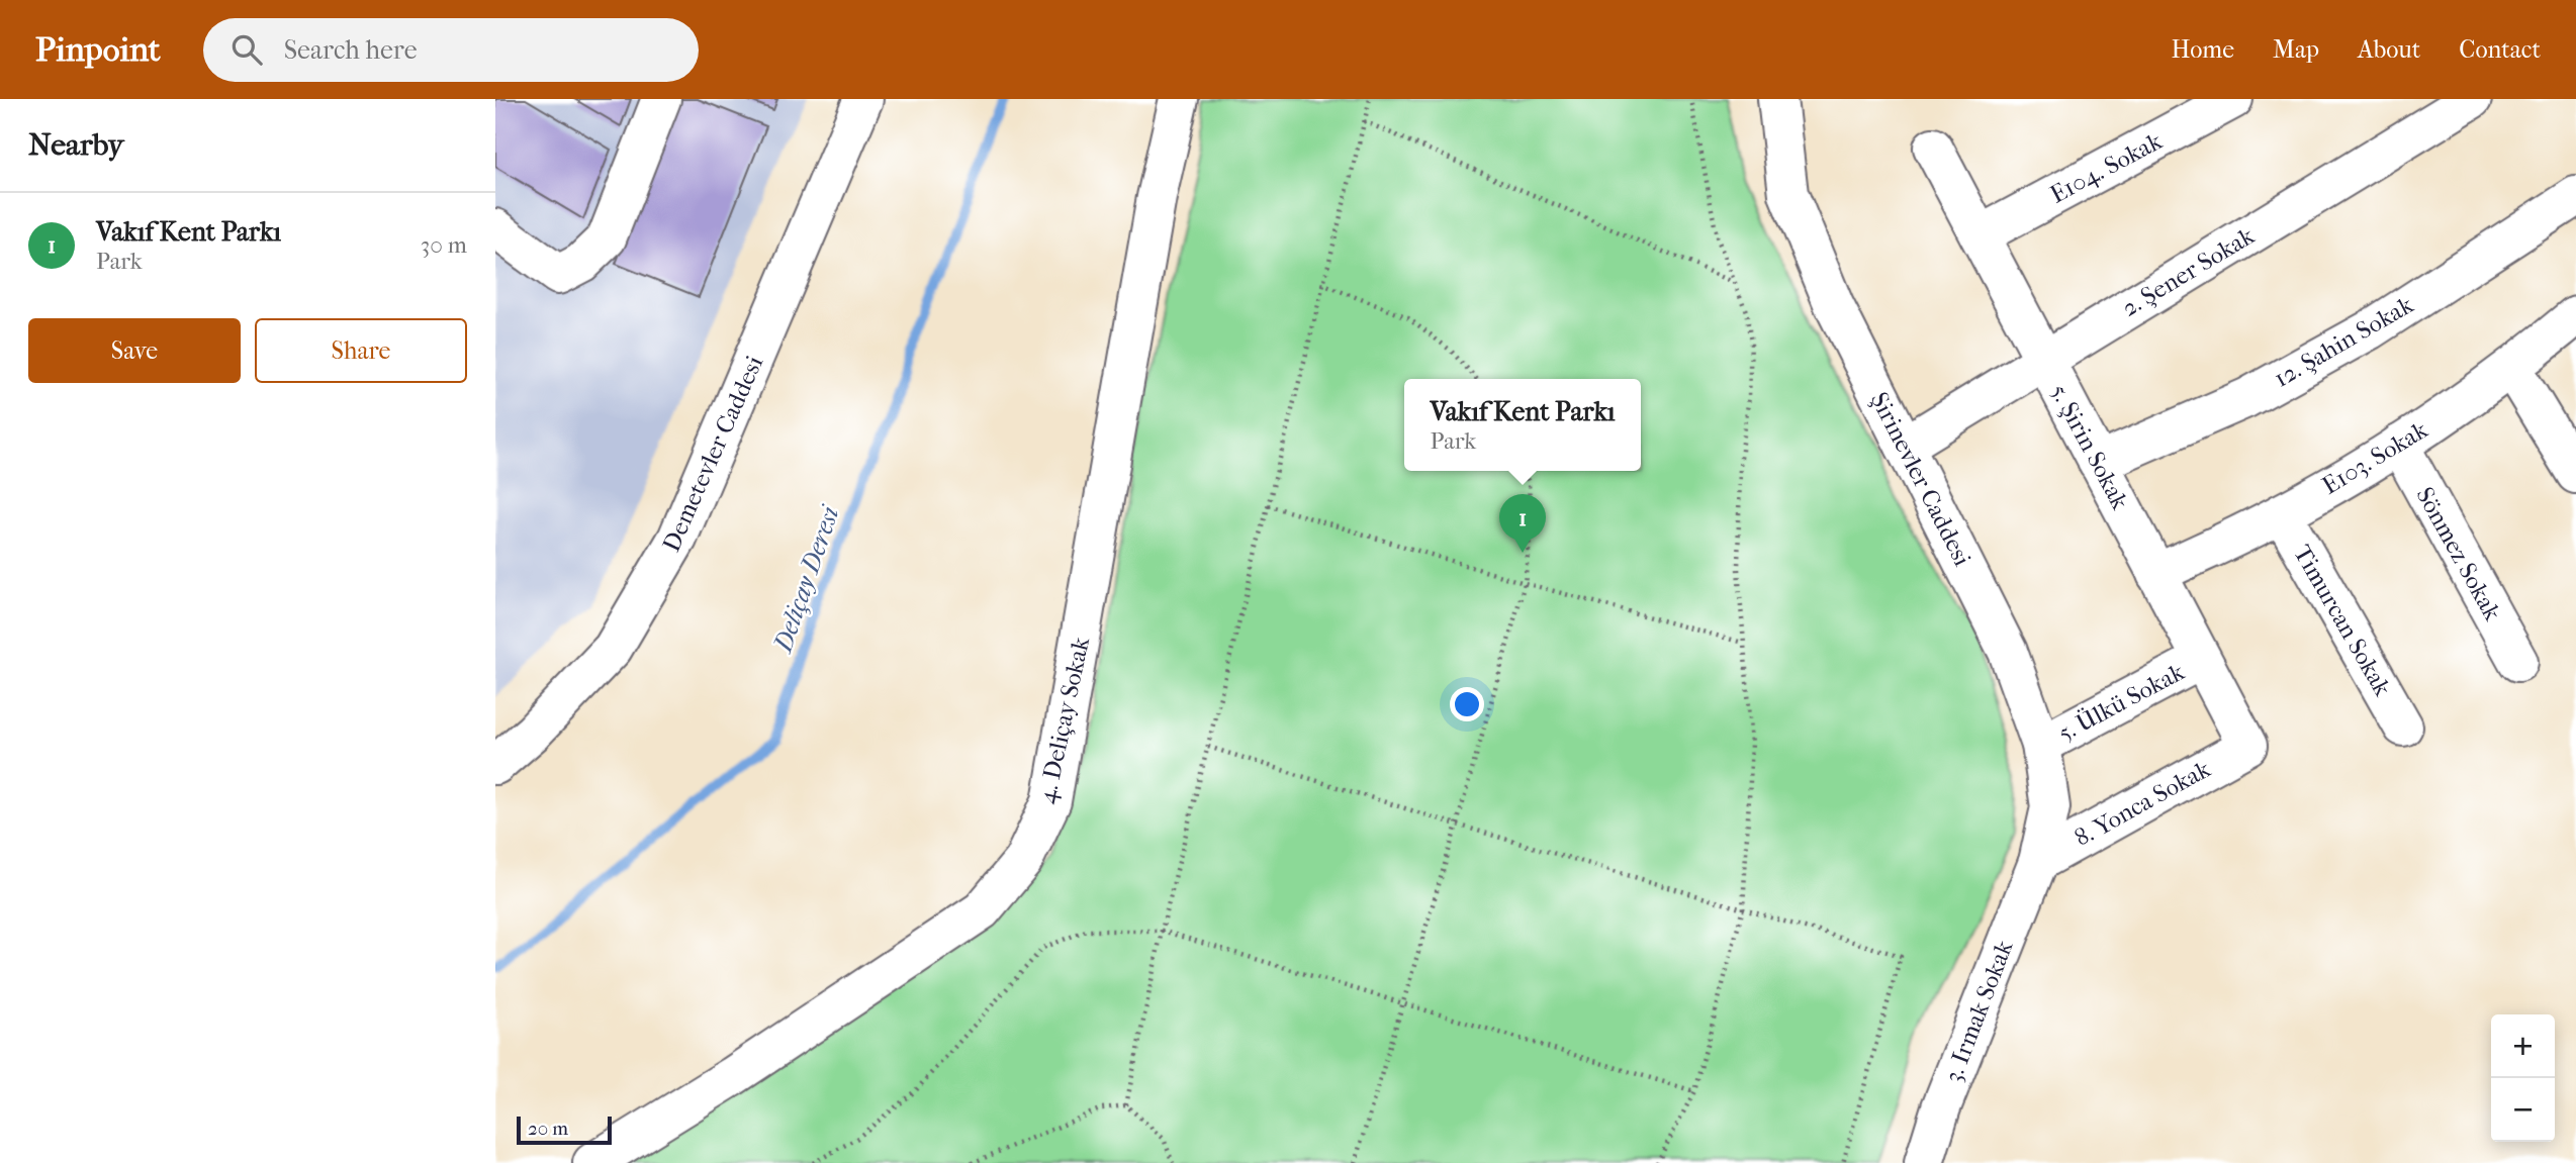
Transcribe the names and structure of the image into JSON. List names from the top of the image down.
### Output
{
  "streets": {
    "street": [
      "E104. Sokak",
      "2. Şener Sokak",
      "12. Şahin Sokak",
      "5. Şirin Sokak",
      "Demetevler Caddesi",
      "E103. Sokak",
      "Şirinevler Caddesi",
      "Sönmez Sokak",
      "Timurcan Sokak",
      "5. Ülkü Sokak",
      "4. Deliçay Sokak",
      "8. Yonca Sokak",
      "3. Irmak Sokak"
    ]
  },
  "crossings": [
    ["E104. Sokak", "5. Şirin Sokak"],
    ["2. Şener Sokak", "5. Şirin Sokak"],
    ["2. Şener Sokak", "Şirinevler Caddesi"],
    ["12. Şahin Sokak", "5. Şirin Sokak"],
    ["5. Şirin Sokak", "E103. Sokak"],
    ["5. Şirin Sokak", "5. Ülkü Sokak"],
    ["5. Şirin Sokak", "8. Yonca Sokak"],
    ["E103. Sokak", "Sönmez Sokak"],
    ["E103. Sokak", "Timurcan Sokak"],
    ["Şirinevler Caddesi", "5. Ülkü Sokak"],
    ["Şirinevler Caddesi", "8. Yonca Sokak"],
    ["Şirinevler Caddesi", "3. Irmak Sokak"],
    ["8. Yonca Sokak", "3. Irmak Sokak"]
  ],
  "water": ["Deliçay Deresi"],
  "scale_bar": "20 m",
  "page": {
    "header": "Pinpoint",
    "search": "Search here",
    "nav": [
      "Home",
      "Map",
      "About",
      "Contact"
    ],
    "heading": "Nearby",
    "list": [
      {
        "mark": "1",
        "name": "Vakıf Kent Parkı",
        "note": "Park",
        "value": "30 m"
      }
    ],
    "buttons": ["Save", "Share"],
    "popup": ["Vakıf Kent Parkı", "Park"],
    "pins": "1",
    "map_buttons": ["+", "−"],
    "scale": "20 m"
  }
}
